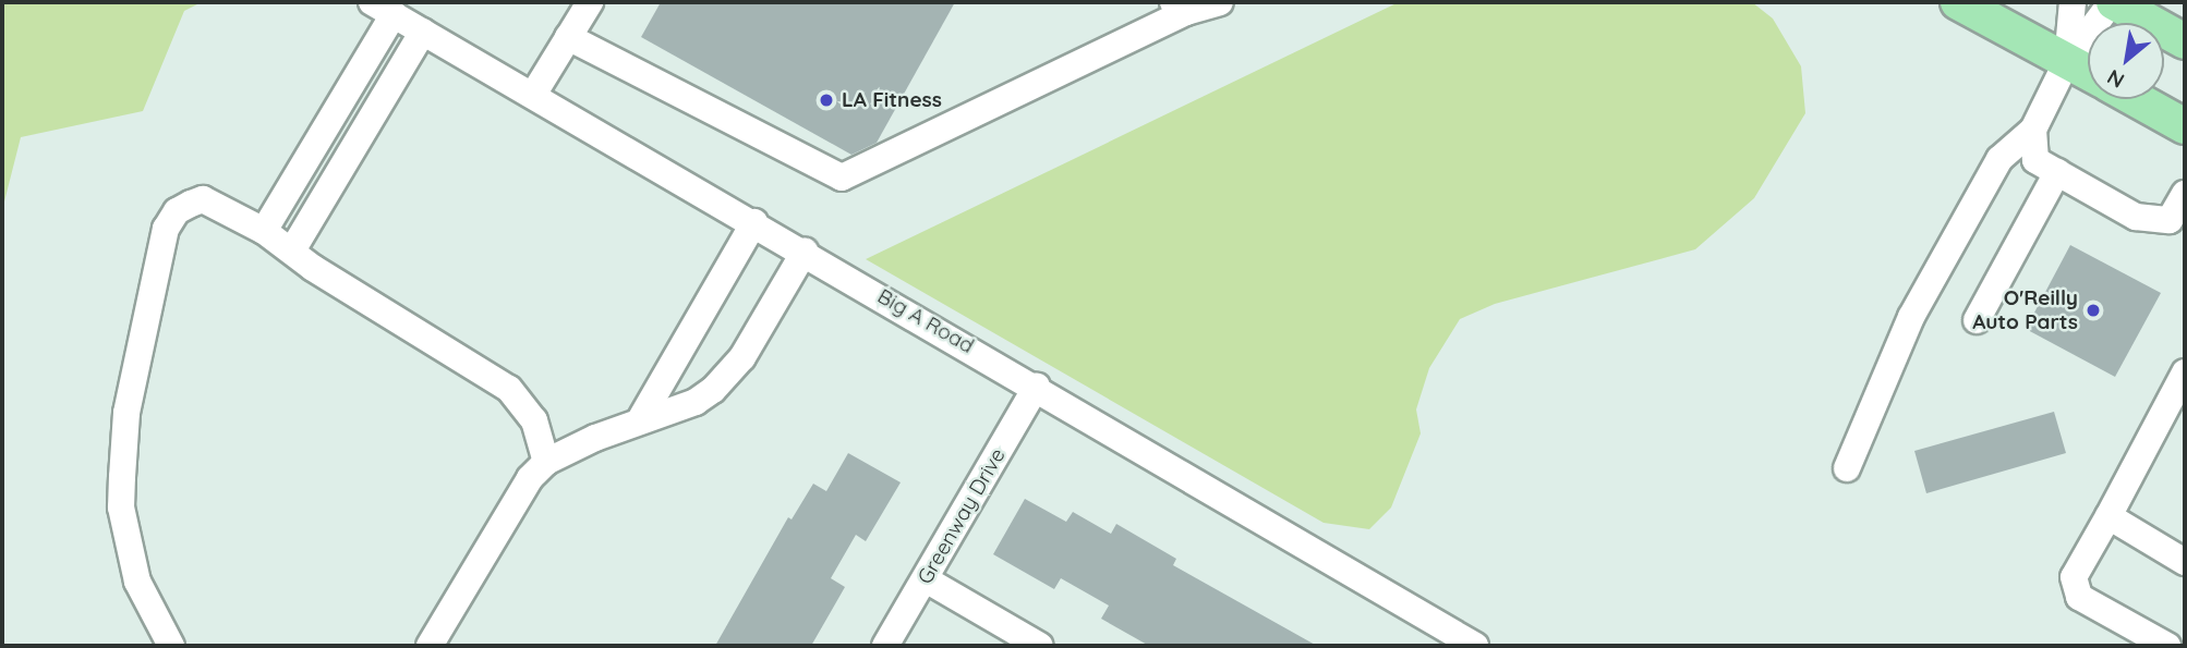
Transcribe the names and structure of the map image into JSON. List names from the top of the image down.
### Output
{
  "streets": {
    "street": ["Big A Road", "Greenway Drive"]
  },
  "crossings": [
    ["Big A Road", "Greenway Drive"]
  ],
  "places": ["LA Fitness", "O'Reilly Auto Parts"],
  "north": "bottom left"
}
